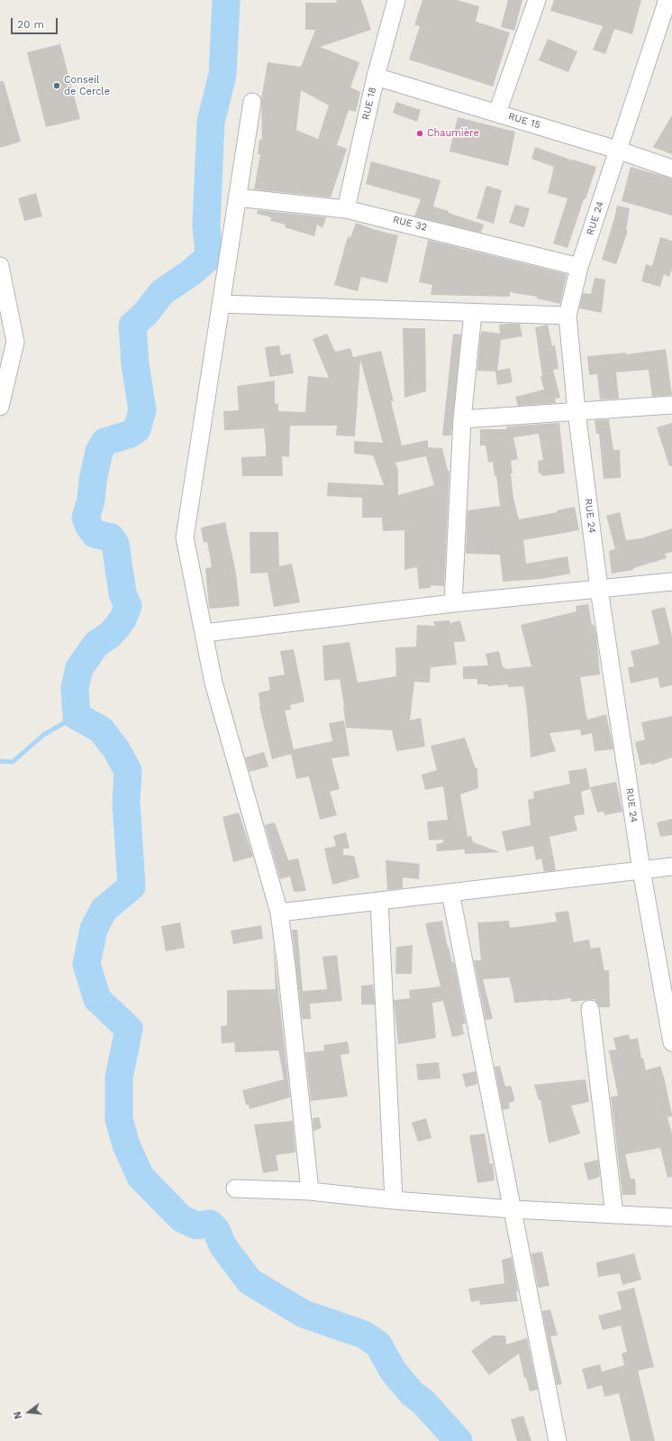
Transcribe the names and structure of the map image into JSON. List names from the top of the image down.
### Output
{
  "streets": {
    "street": [
      "RUE 18",
      "RUE 15",
      "RUE 24",
      "RUE 32"
    ]
  },
  "crossings": [
    ["RUE 18", "RUE 15"],
    ["RUE 18", "RUE 32"],
    ["RUE 15", "RUE 24"],
    ["RUE 24", "RUE 32"]
  ],
  "places": ["Conseil de Cercle", "Chaumière"],
  "scale_bar": "20 m",
  "north": "left"
}
